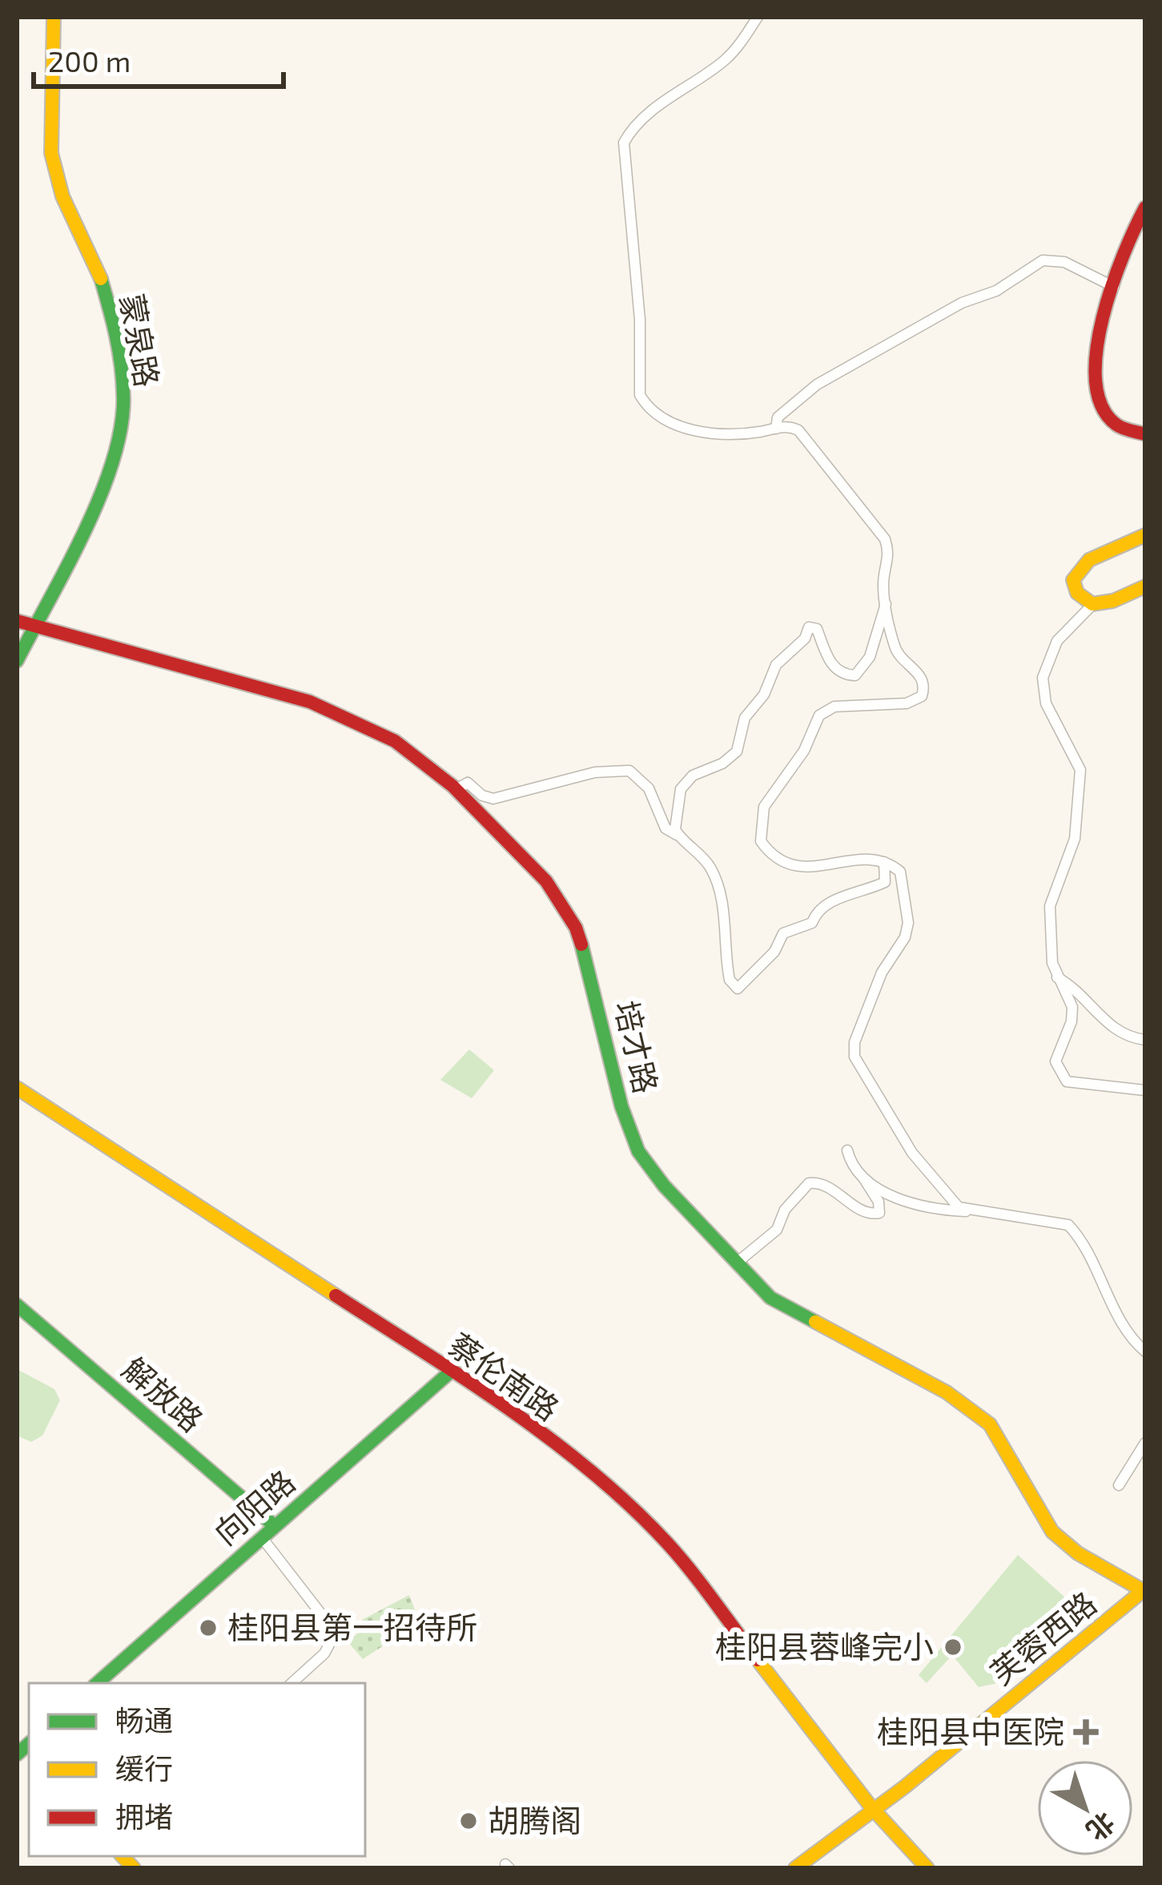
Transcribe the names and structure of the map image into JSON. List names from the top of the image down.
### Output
{
  "streets": {
    "street": [
      "蒙泉路",
      "培才路",
      "蔡伦南路",
      "解放路",
      "向阳路",
      "芙蓉西路"
    ]
  },
  "crossings": [
    ["蒙泉路", "培才路"],
    ["培才路", "芙蓉西路"],
    ["蔡伦南路", "向阳路"],
    ["蔡伦南路", "芙蓉西路"],
    ["解放路", "向阳路"]
  ],
  "places": {
    "other": ["桂阳县第一招待所", "桂阳县蓉峰完小", "胡腾阁"],
    "health": ["桂阳县中医院"]
  },
  "legend": ["畅通", "缓行", "拥堵"],
  "scale_bar": "200 m",
  "north": "bottom right"
}
